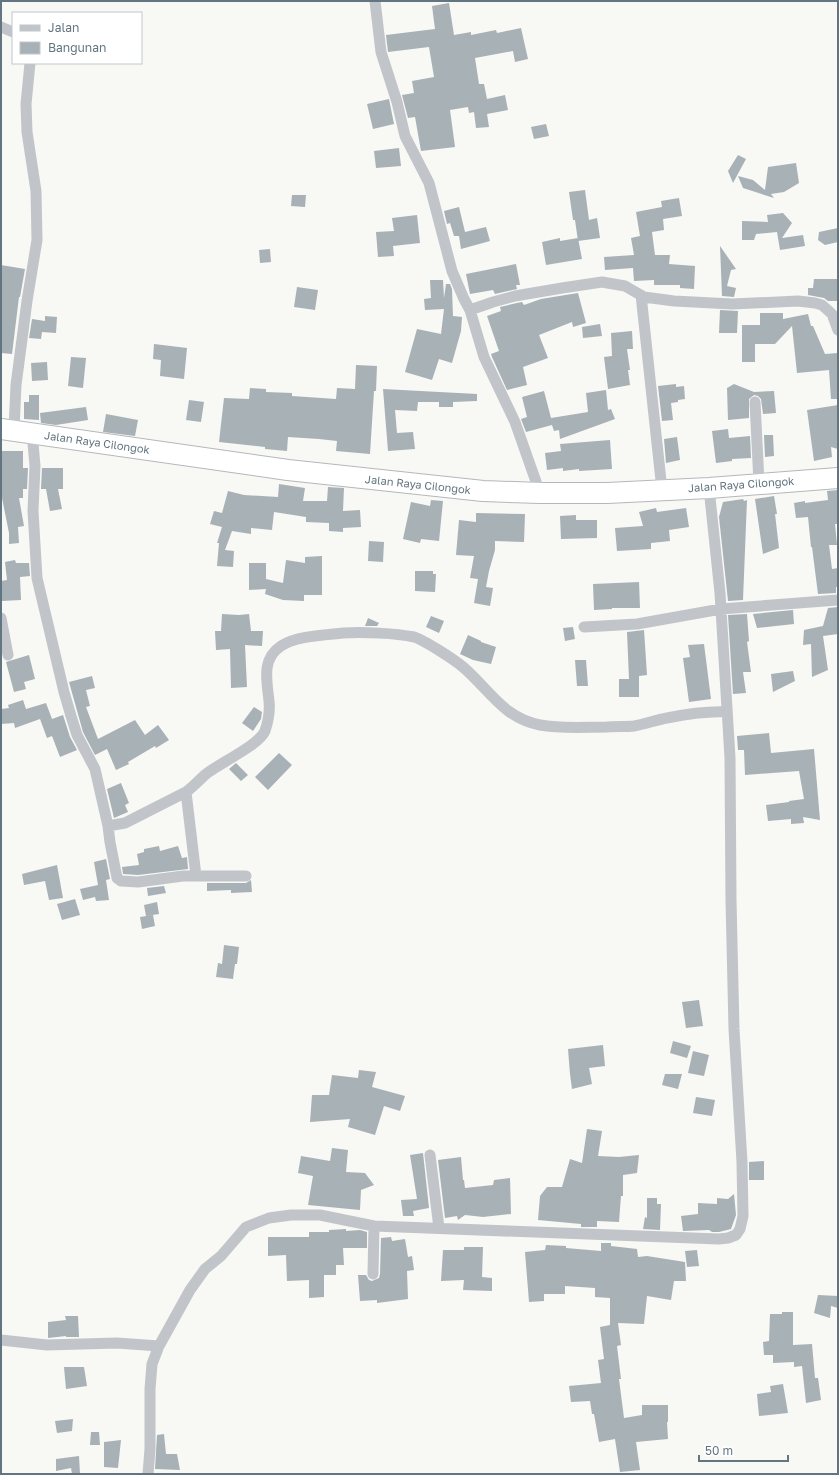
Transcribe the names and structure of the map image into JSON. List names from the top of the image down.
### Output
{
  "streets": {
    "highway": ["Jalan Raya Cilongok"]
  },
  "legend": ["Jalan", "Bangunan"],
  "scale_bar": "50 m"
}
